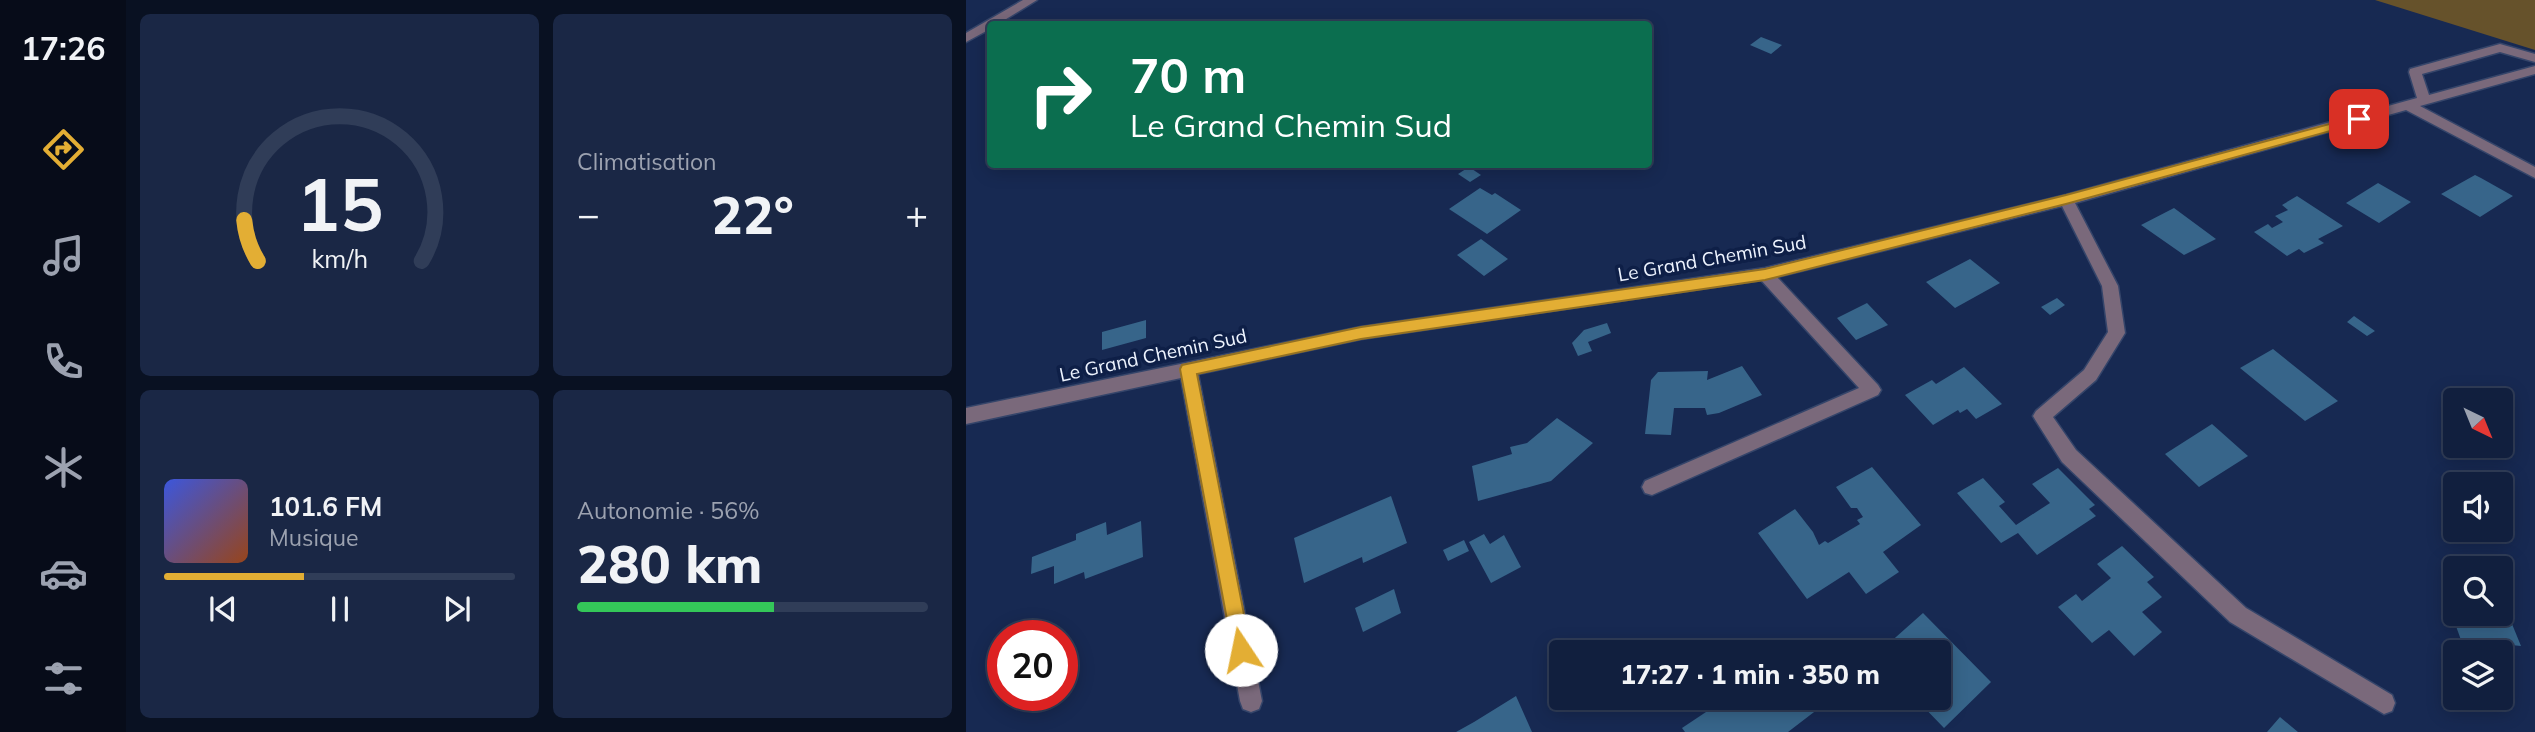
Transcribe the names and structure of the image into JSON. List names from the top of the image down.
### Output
{
  "streets": {
    "street": ["Le Grand Chemin Sud"]
  },
  "north": "bottom right",
  "page": {
    "tabs": "17:26",
    "tile": [
      "Climatisation",
      ["Autonomie · 56%", "280 km"]
    ],
    "turn": ["70 m", "Le Grand Chemin Sud"],
    "heat": ["−", "22°", "+"],
    "song": ["101.6 FM", "Musique"],
    "limit": "20",
    "trip": "17:27 · 1 min · 350 m",
    "gauge": ["15", "km/h"]
  }
}
